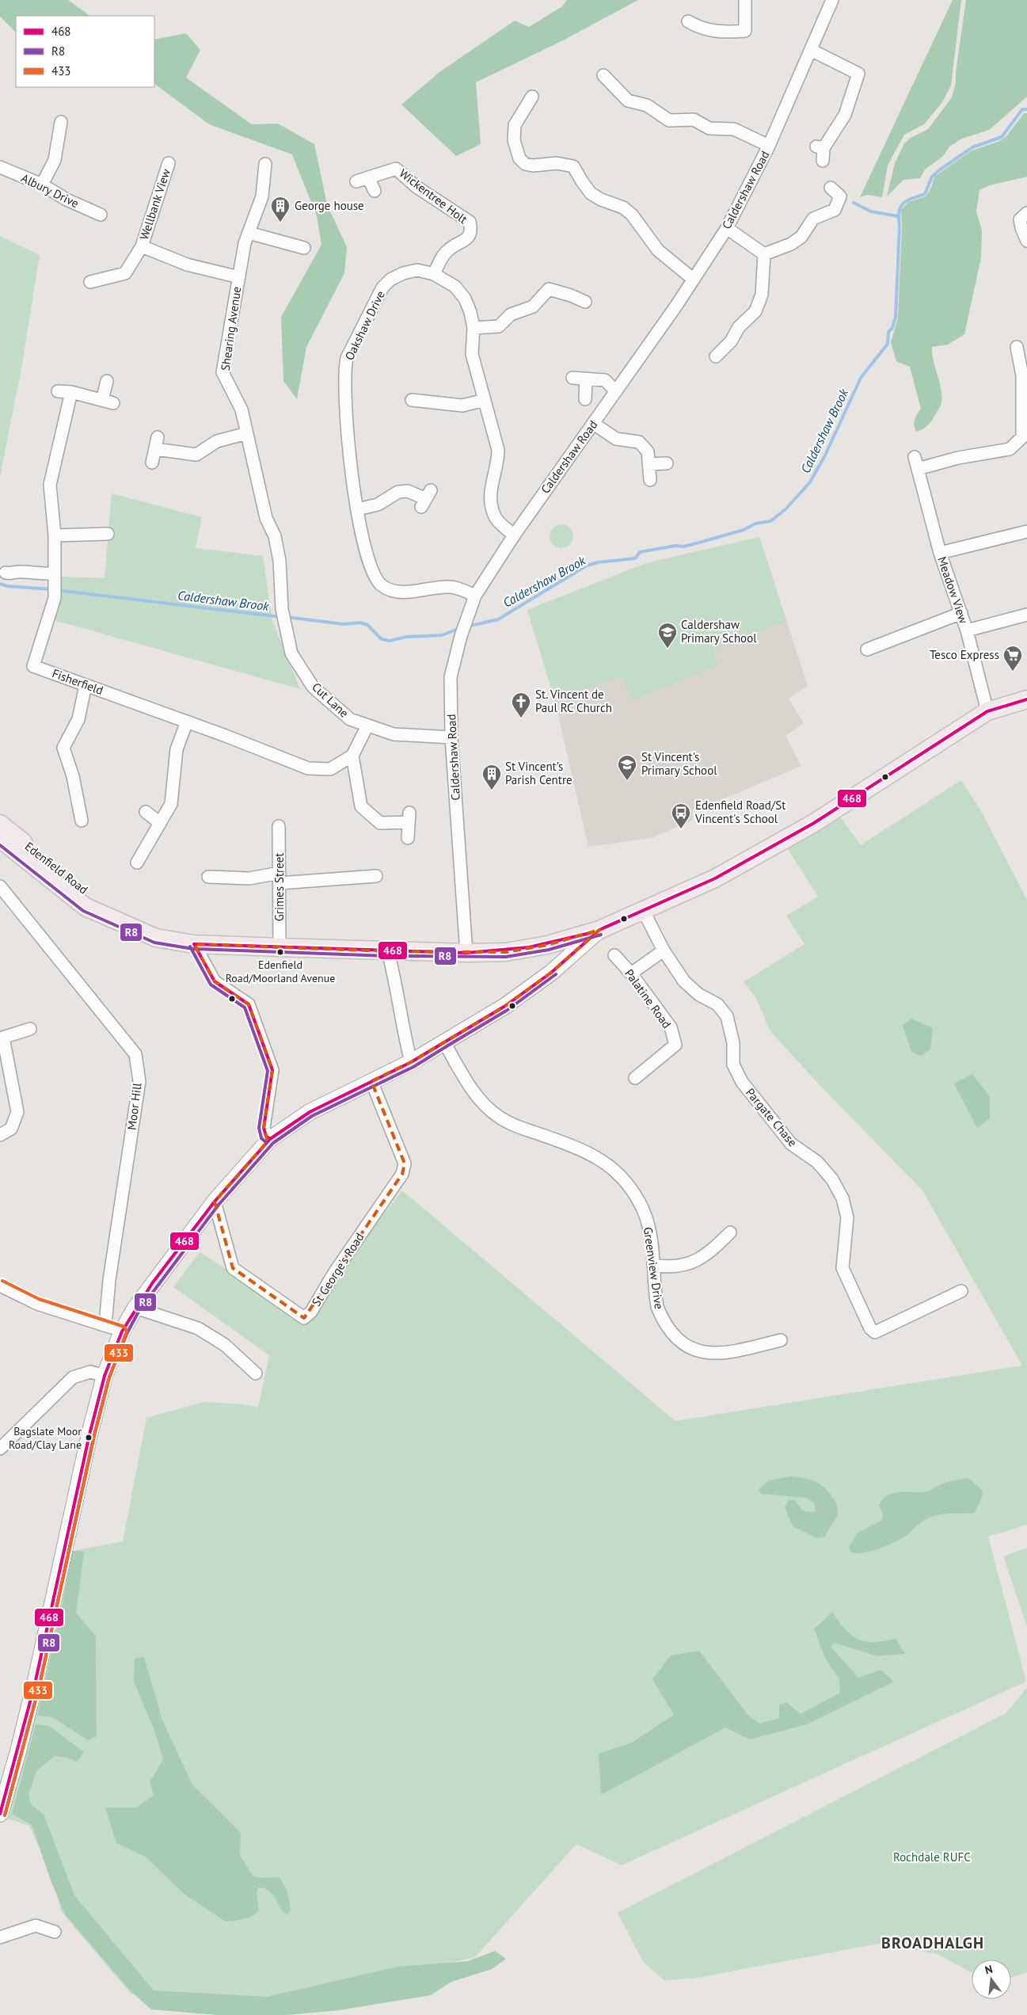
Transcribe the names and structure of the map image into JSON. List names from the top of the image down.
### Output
{
  "streets": {
    "main road": ["Edenfield Road"],
    "street": [
      "Caldershaw Road",
      "Albury Drive",
      "Wickentree Holt",
      "Wellbank View",
      "Oakshaw Drive",
      "Shearing Avenue",
      "Meadow View",
      "Fisherfield",
      "Cut Lane",
      "Grimes Street",
      "Palatine Road",
      "Moor Hill",
      "Pargate Chase",
      "Greenview Drive",
      "St George's Road"
    ]
  },
  "crossings": [
    ["Caldershaw Road", "Oakshaw Drive"],
    ["Caldershaw Road", "Cut Lane"],
    ["Caldershaw Road", "Edenfield Road"],
    ["Wickentree Holt", "Oakshaw Drive"],
    ["Wellbank View", "Shearing Avenue"],
    ["Shearing Avenue", "Cut Lane"],
    ["Meadow View", "Edenfield Road"],
    ["Edenfield Road", "Grimes Street"],
    ["Edenfield Road", "Pargate Chase"]
  ],
  "districts": ["BROADHALGH"],
  "water": ["Caldershaw Brook"],
  "parks": ["Rochdale RUFC"],
  "places": {
    "building": ["George house", "St Vincent's Parish Centre"],
    "school or university": ["Caldershaw Primary School", "St Vincent's Primary School"],
    "supermarket": ["Tesco Express"],
    "church": ["St. Vincent de Paul RC Church"],
    "bus stop": ["Edenfield Road/St Vincent's School"],
    "other": ["Edenfield Road/Moorland Avenue", "Bagslate Moor Road/Clay Lane"]
  },
  "lines": ["transit line 468", "transit line R8", "transit line 433"],
  "legend": ["468", "R8", "433"],
  "north": "top"
}
